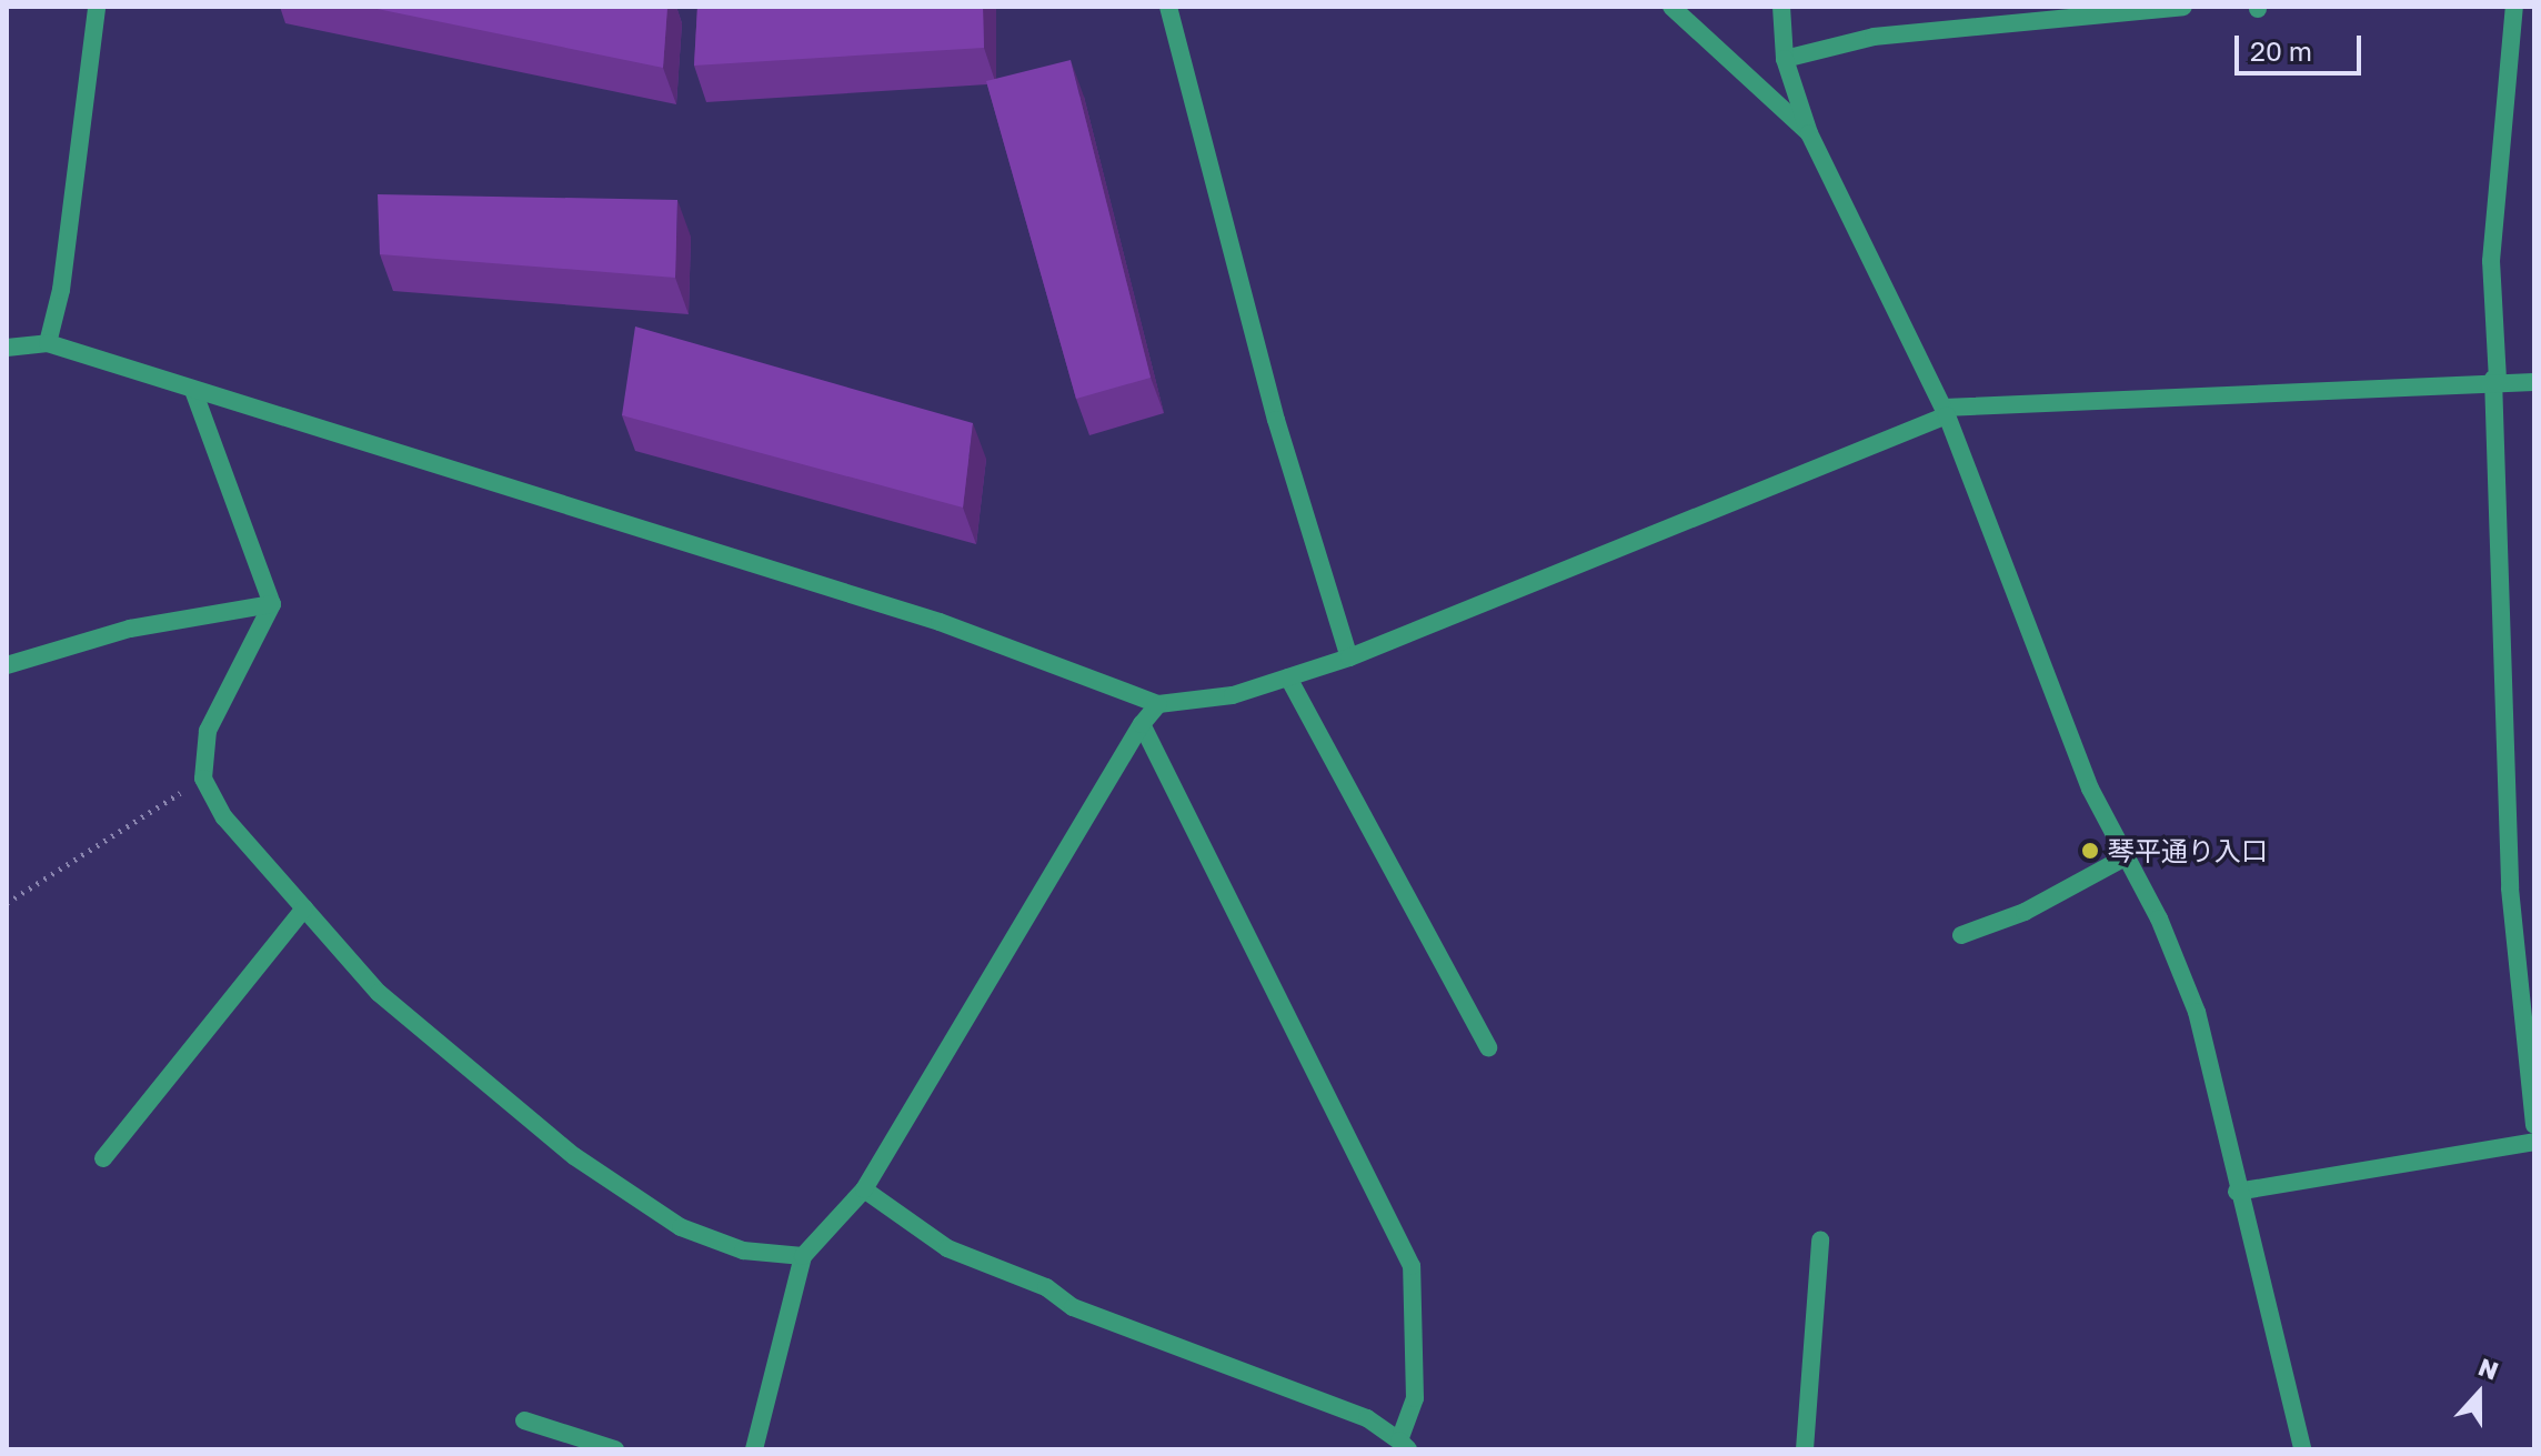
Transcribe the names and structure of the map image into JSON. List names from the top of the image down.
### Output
{
  "places": ["琴平通り入口"],
  "scale_bar": "20 m",
  "north": "top"
}
